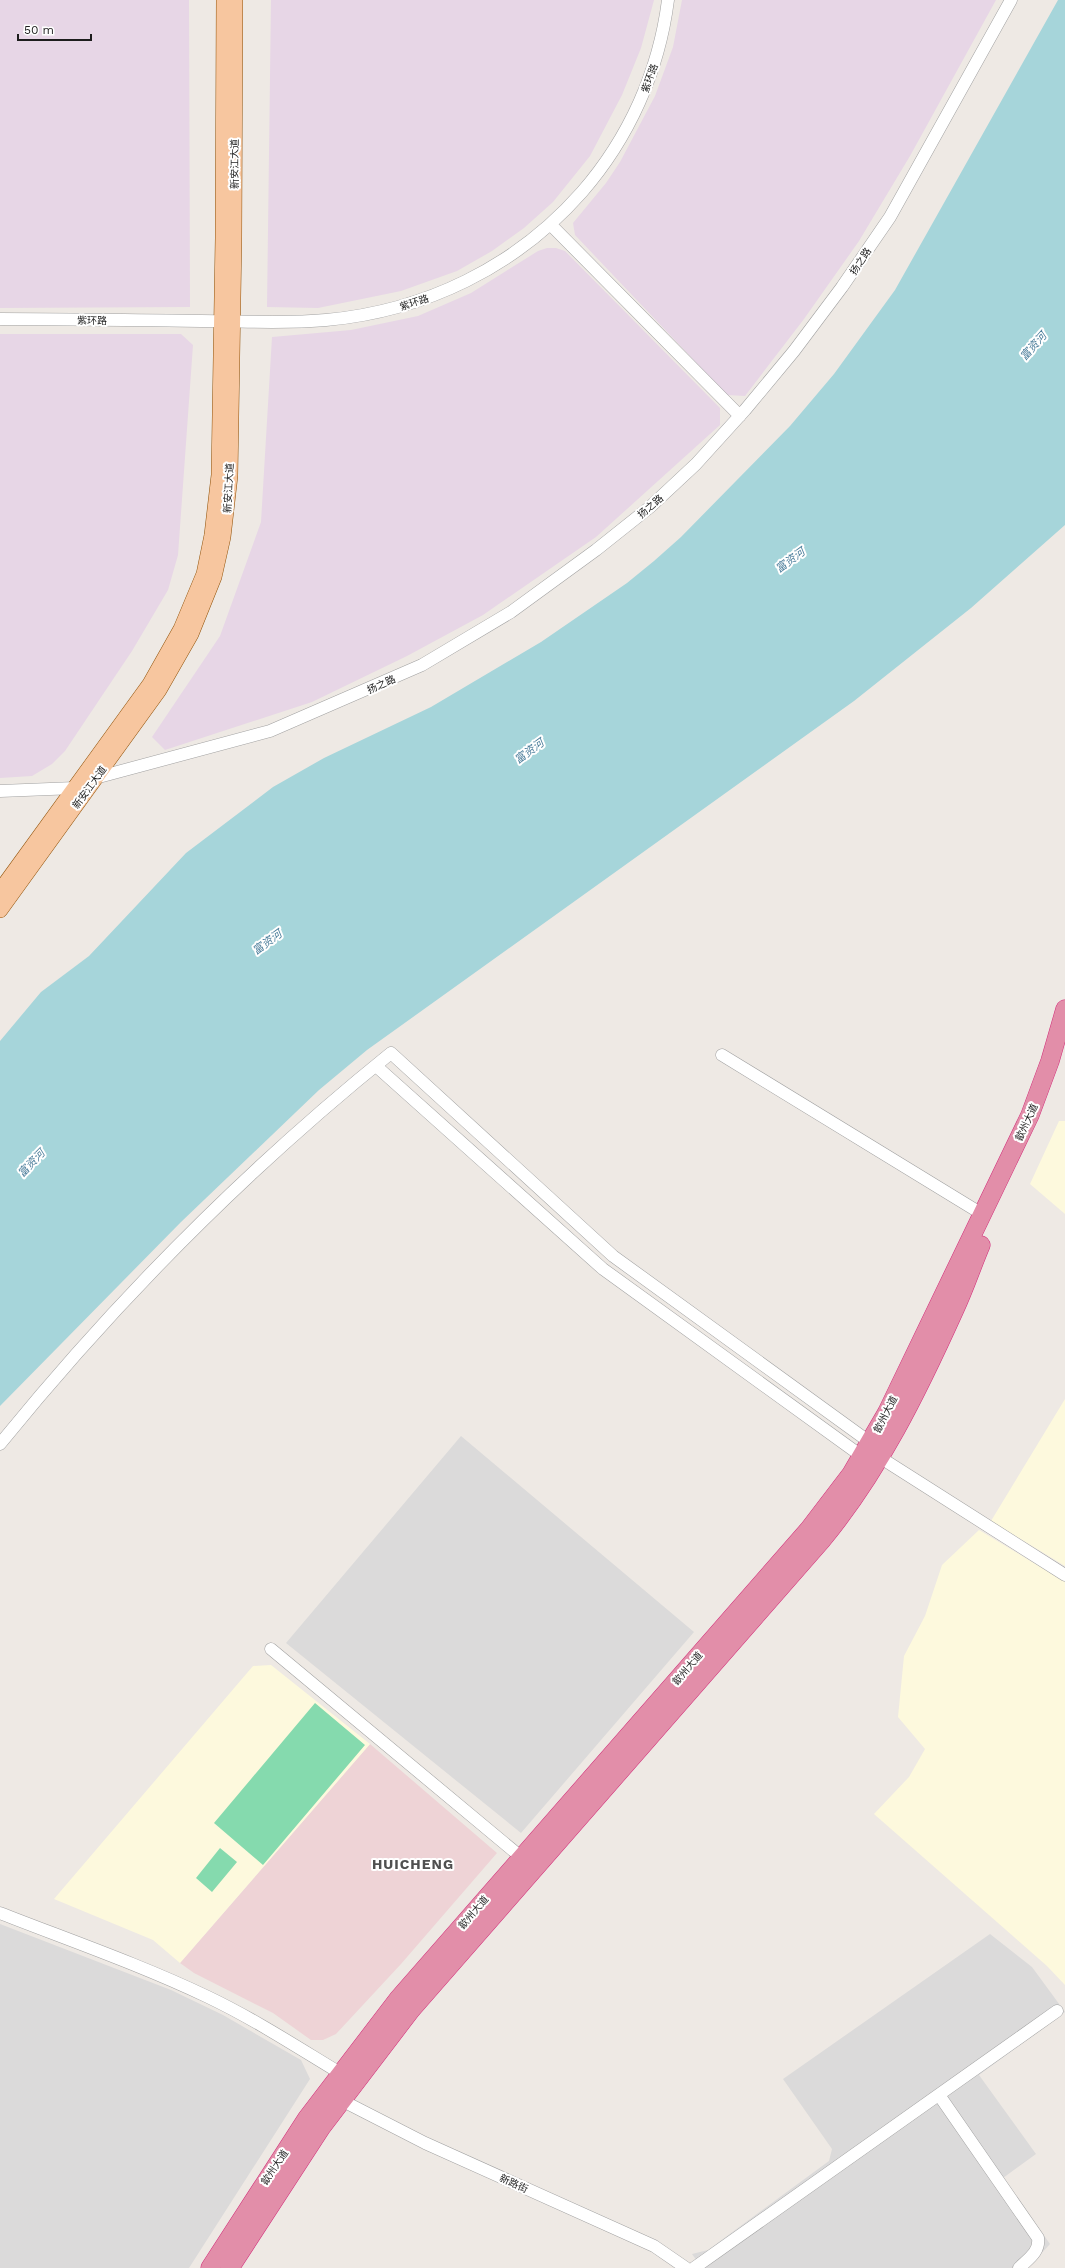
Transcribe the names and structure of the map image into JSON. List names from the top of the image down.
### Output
{
  "streets": {
    "highway": ["歙州大道"],
    "main road": ["新安江大道"],
    "street": ["紫环路", "扬之路", "新路街"]
  },
  "crossings": [
    ["紫环路", "新安江大道"],
    ["新安江大道", "扬之路"],
    ["歙州大道", "新路街"]
  ],
  "districts": ["HUICHENG"],
  "water": ["富资河"],
  "scale_bar": "50 m"
}
